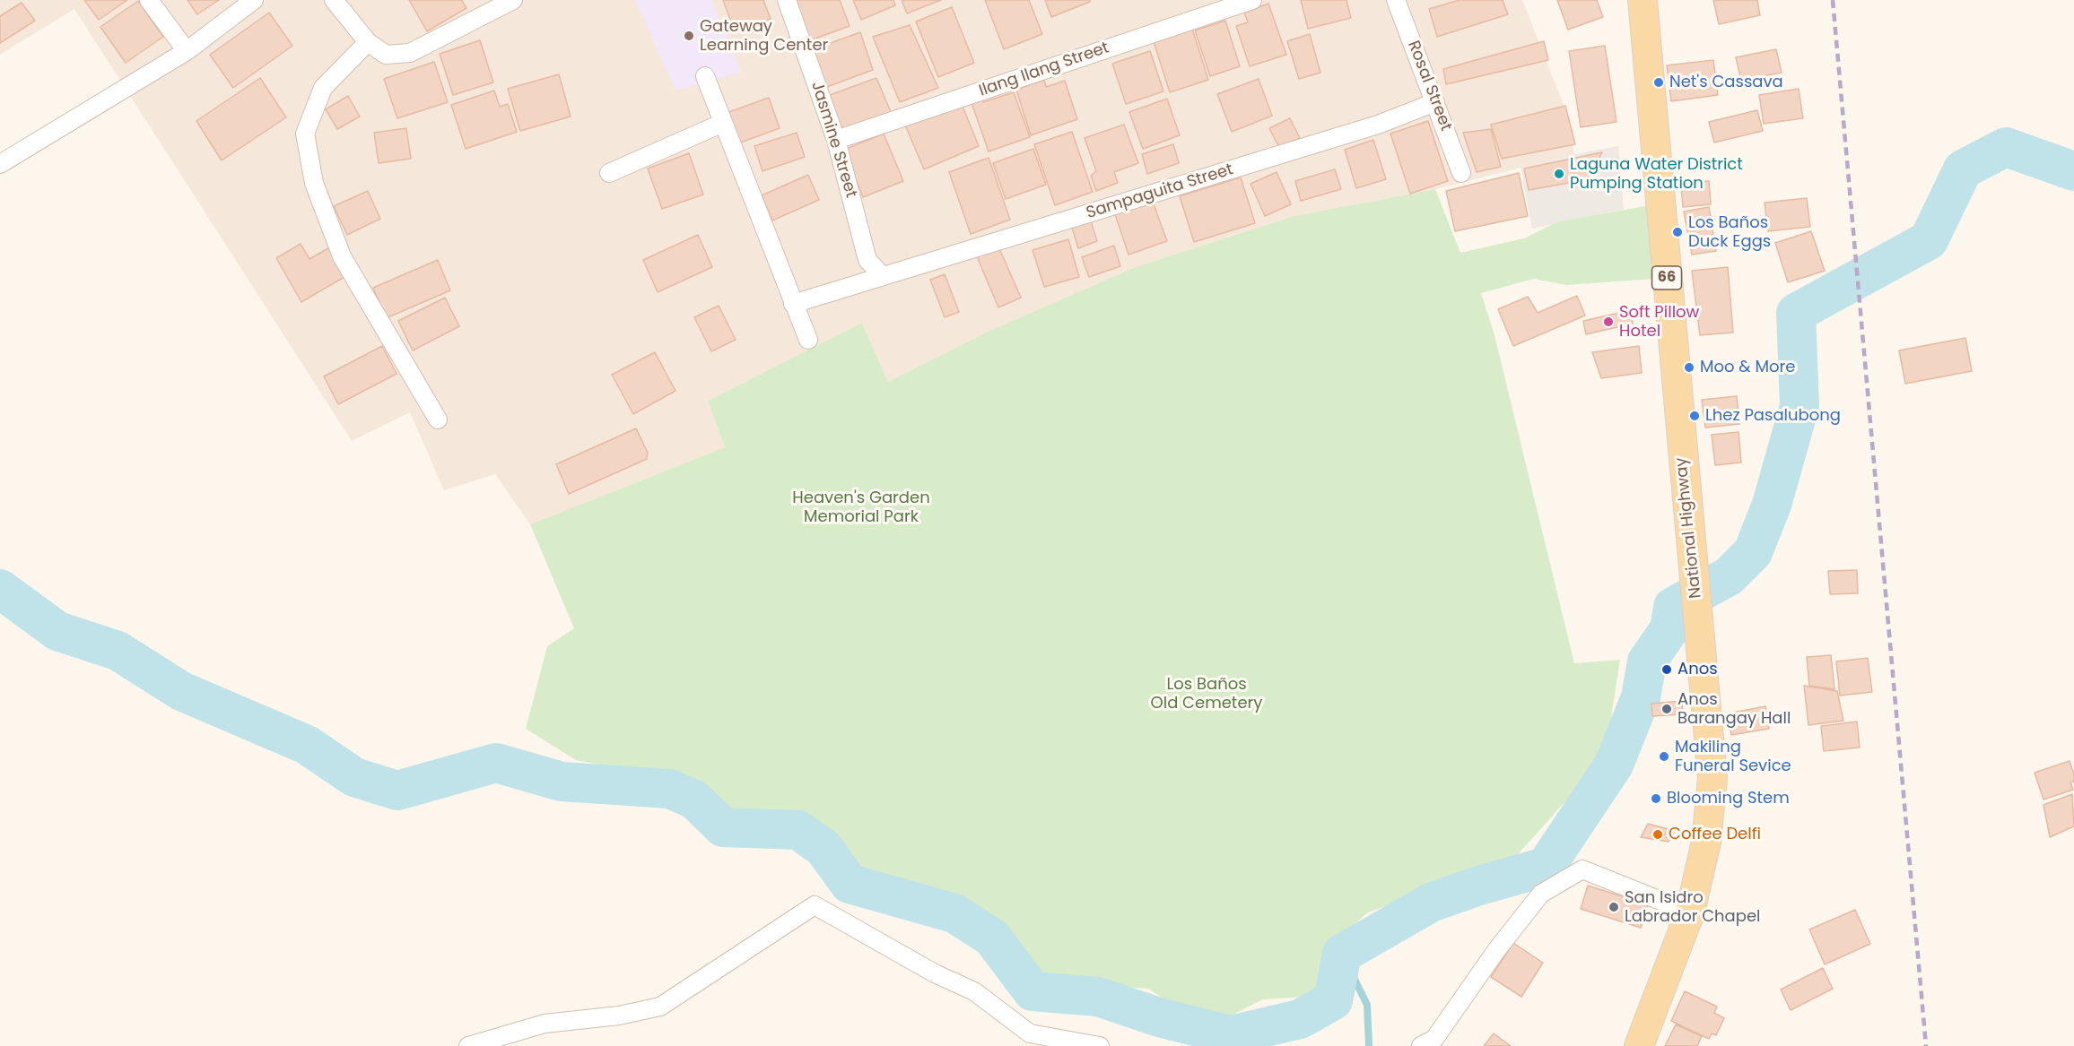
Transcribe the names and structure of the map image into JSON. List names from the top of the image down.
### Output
{
  "streets": {
    "main road": ["66", "National Highway"],
    "street": [
      "Ilang Ilang Street",
      "Rosal Street",
      "Jasmine Street",
      "Sampaguita Street"
    ]
  },
  "crossings": [
    ["Ilang Ilang Street", "Jasmine Street"],
    ["Rosal Street", "Sampaguita Street"],
    ["Jasmine Street", "Sampaguita Street"]
  ],
  "parks": ["Heaven's Garden Memorial Park", "Los Baños Old Cemetery"],
  "places": [
    "Gateway Learning Center",
    "Net's Cassava",
    "Laguna Water District Pumping Station",
    "Los Baños Duck Eggs",
    "Soft Pillow Hotel",
    "Moo & More",
    "Lhez Pasalubong",
    "Anos",
    "Anos Barangay Hall",
    "Makiling Funeral Sevice",
    "Blooming Stem",
    "Coffee Delfi",
    "San Isidro Labrador Chapel"
  ]
}
